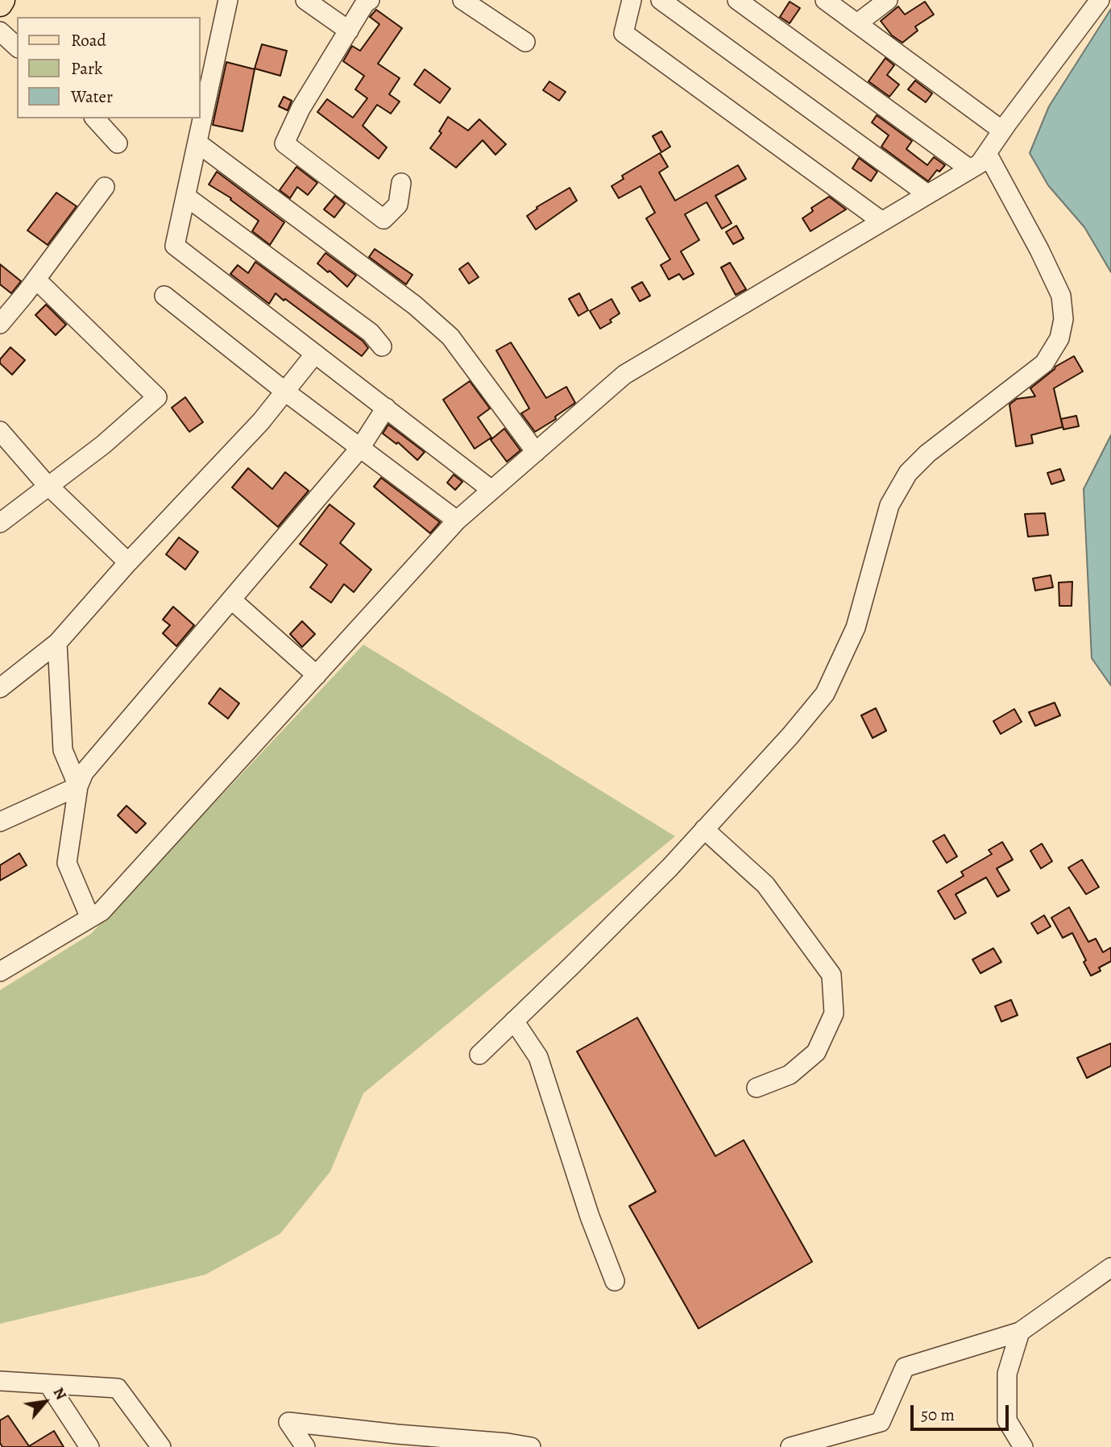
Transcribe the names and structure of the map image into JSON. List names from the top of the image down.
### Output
{
  "legend": ["Road", "Park", "Water"],
  "scale_bar": "50 m",
  "north": "top right"
}
